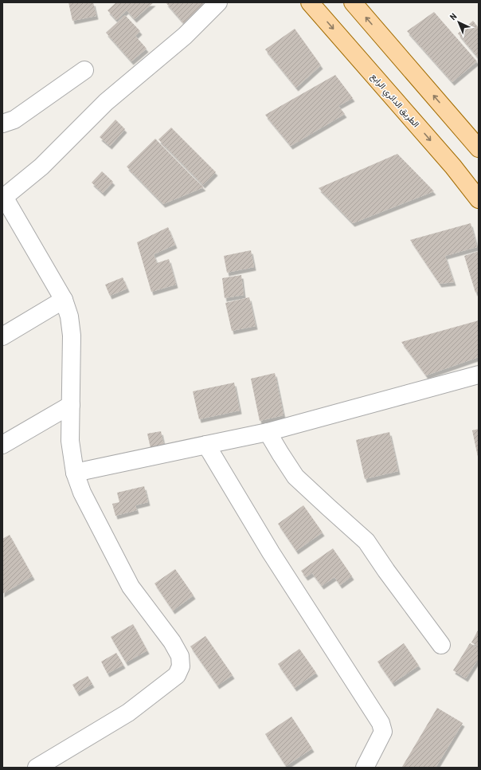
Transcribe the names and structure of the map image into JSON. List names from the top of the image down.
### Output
{
  "streets": {
    "main road": ["الطريق الدائري الرابع"]
  },
  "north": "top left"
}
